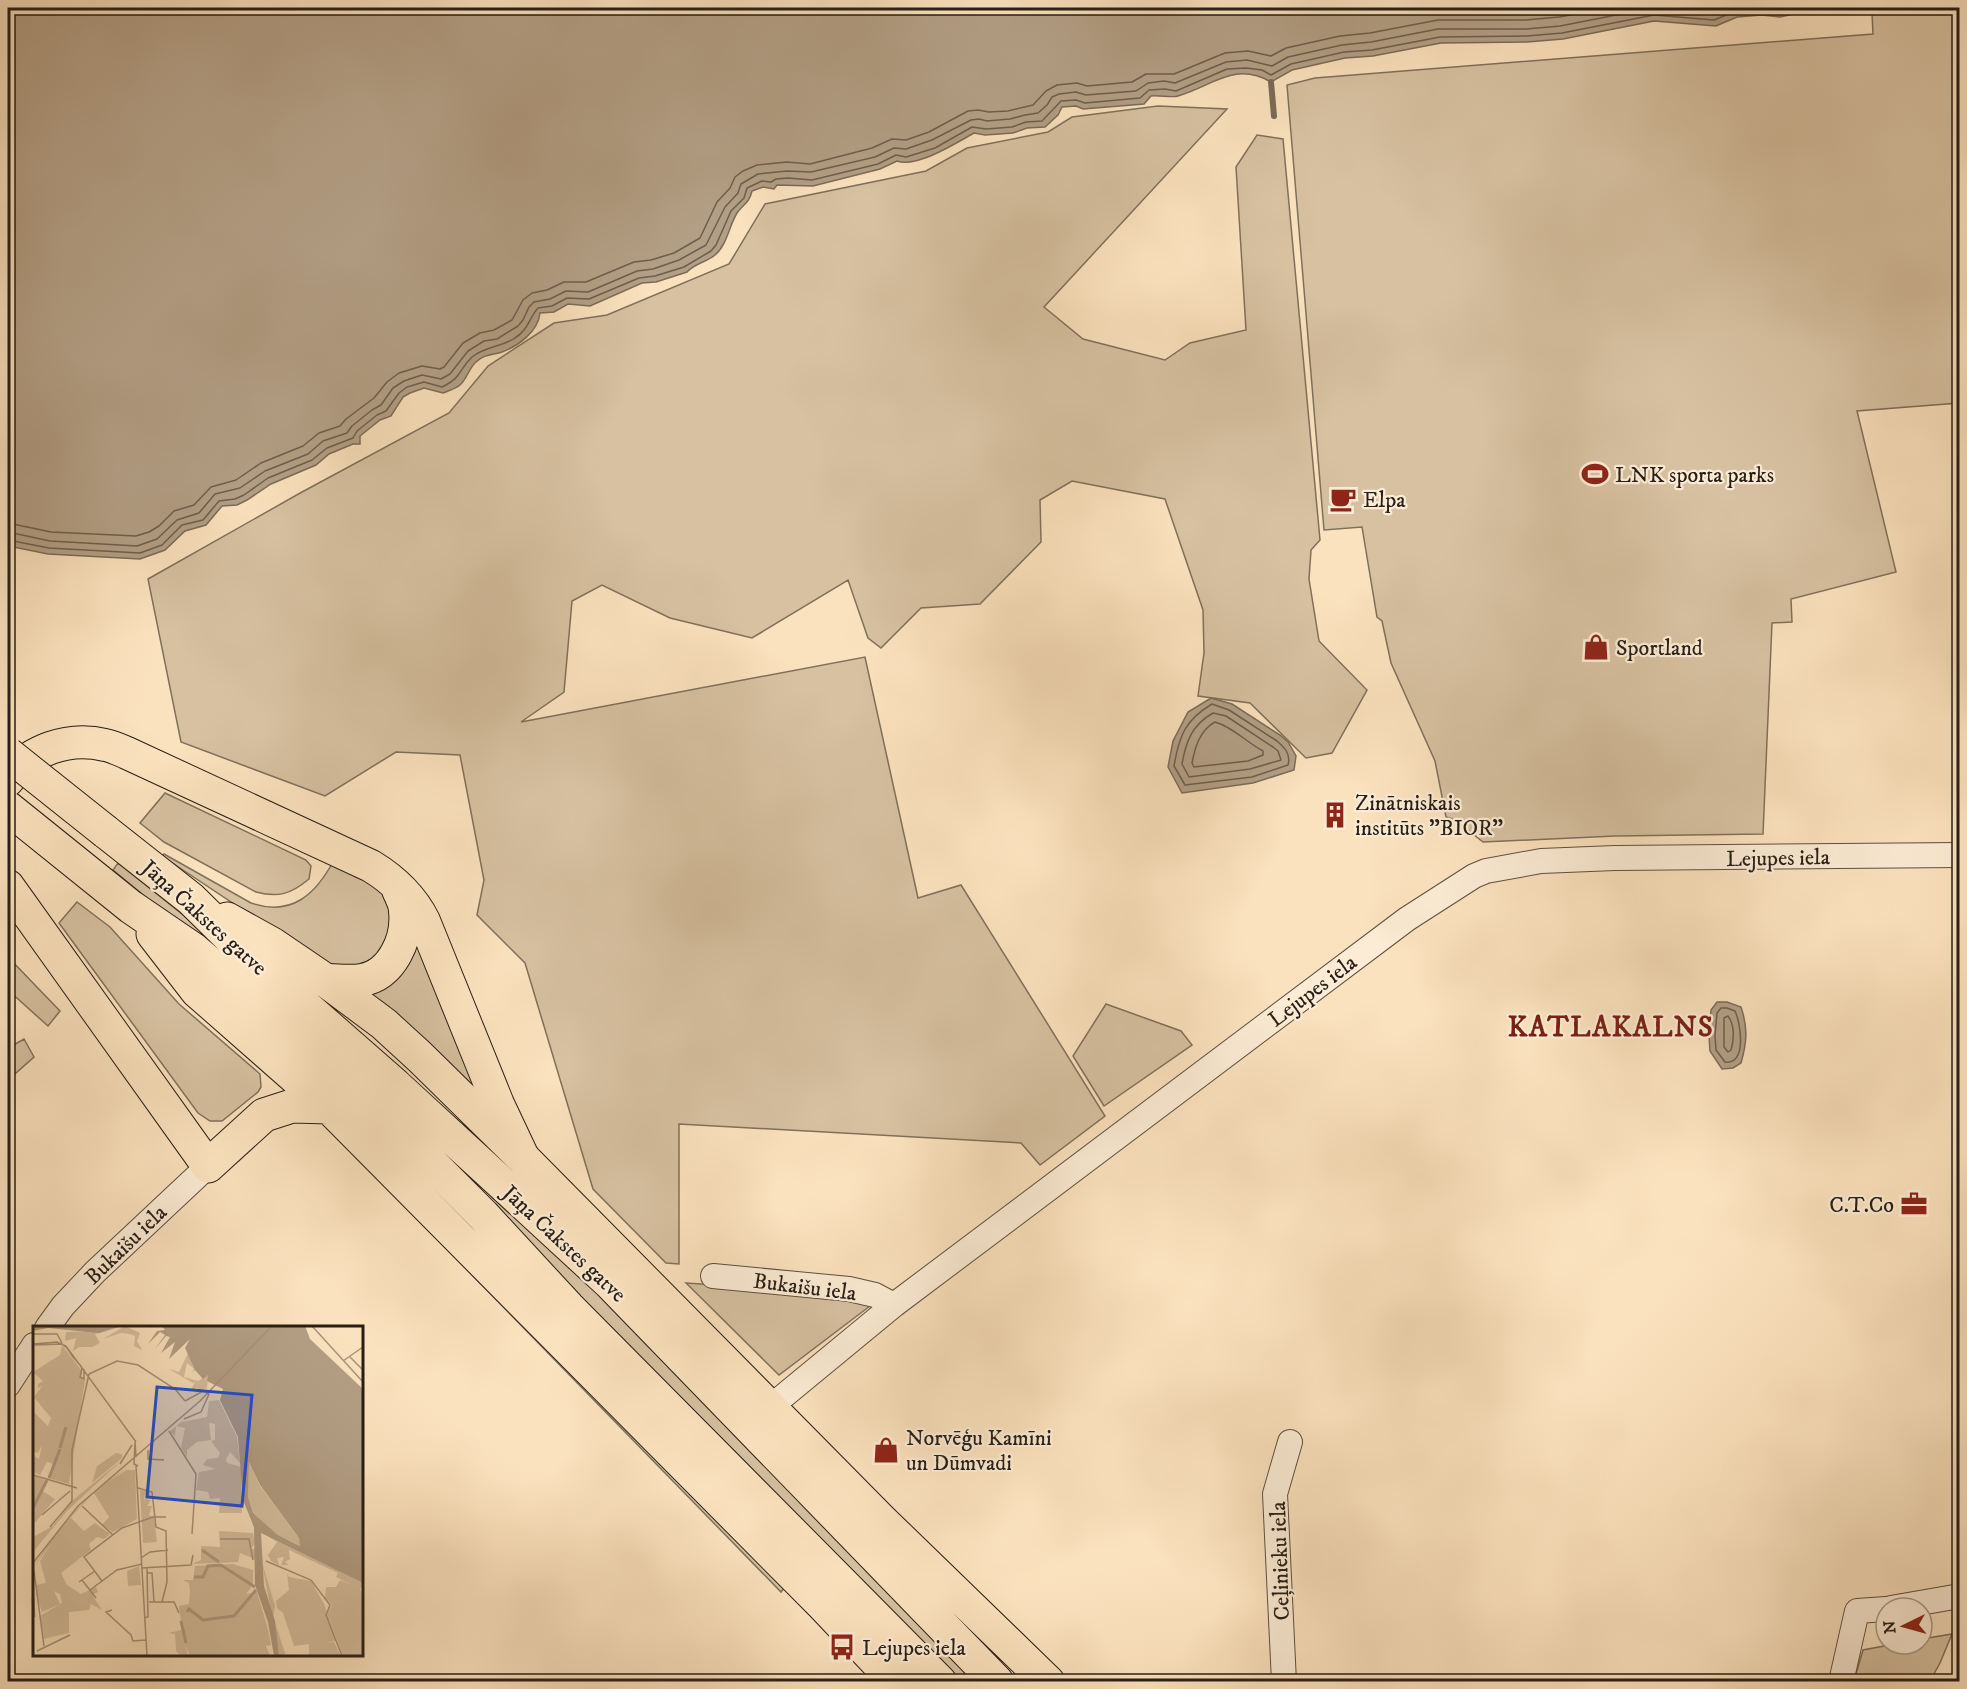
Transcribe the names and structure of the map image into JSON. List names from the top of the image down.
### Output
{
  "streets": {
    "highway": ["Jāņa Čakstes gatve"],
    "street": ["Lejupes iela", "Bukaišu iela", "Ceļinieku iela"]
  },
  "crossings": [
    ["Lejupes iela", "Bukaišu iela"]
  ],
  "districts": ["KATLAKALNS"],
  "places": {
    "sports": ["LNK sporta parks"],
    "cafe": ["Elpa"],
    "shop": ["Sportland", "Norvēģu Kamīni un Dūmvadi"],
    "building": ["Zinātniskais institūts \"BIOR\""],
    "office": ["C.T.Co"],
    "bus stop": ["Lejupes iela"]
  },
  "north": "left"
}
